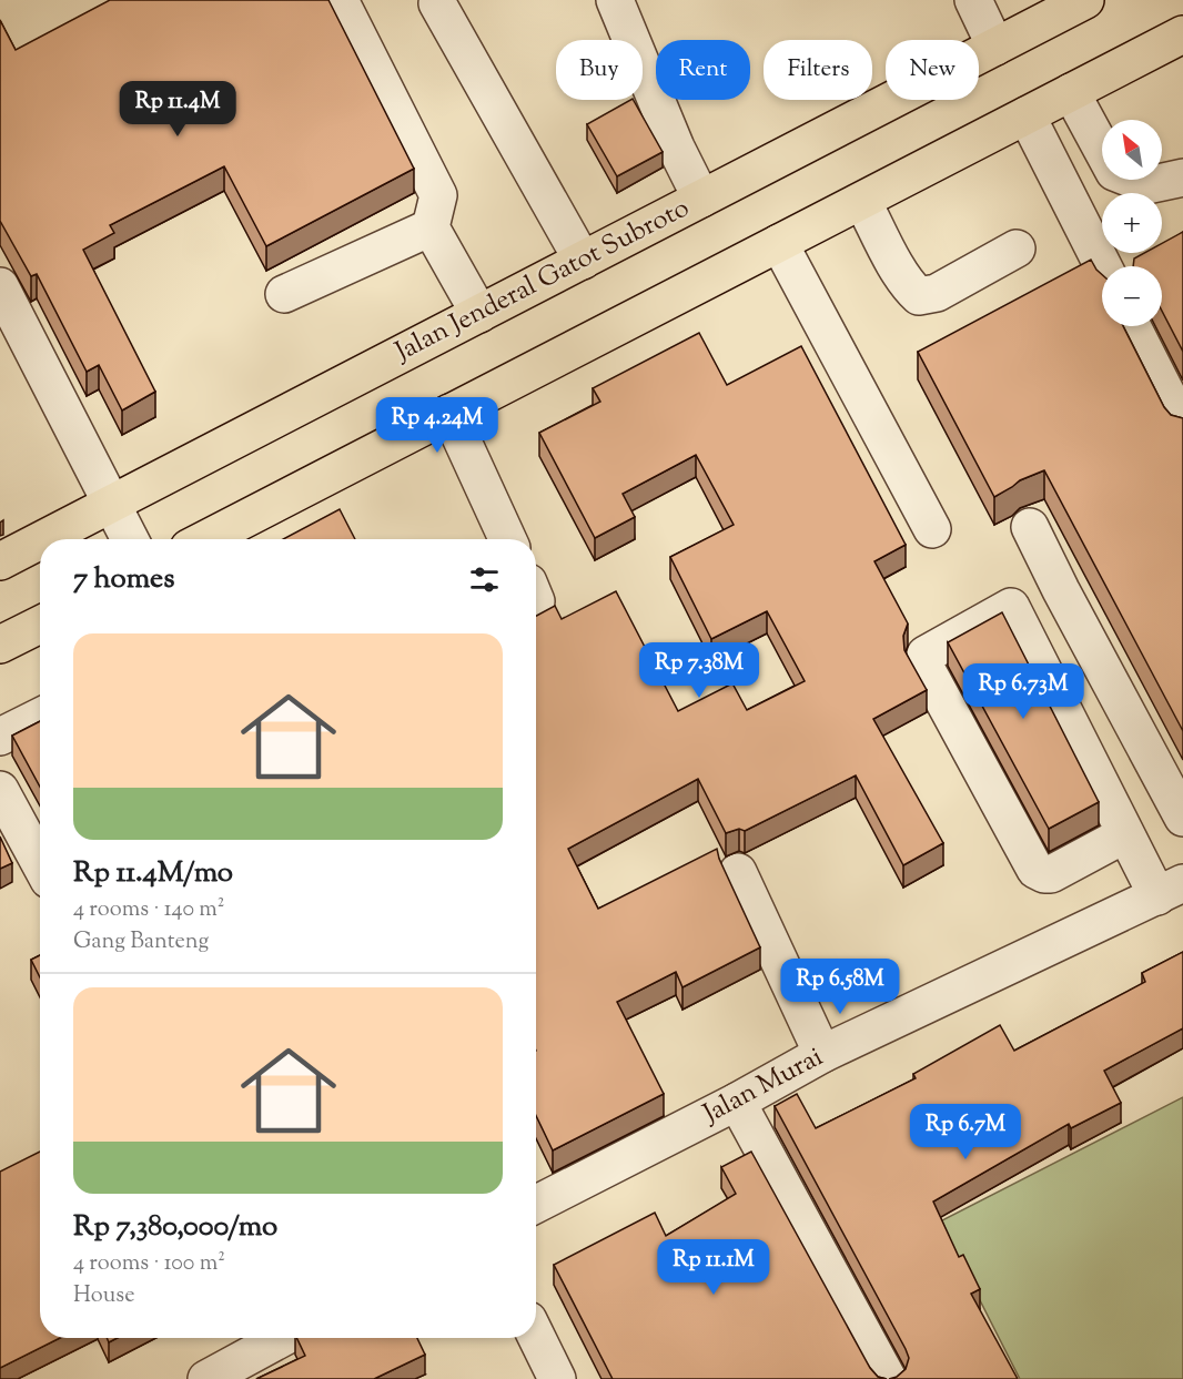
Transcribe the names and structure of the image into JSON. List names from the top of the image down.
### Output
{
  "streets": {
    "main road": ["Jalan Jenderal Gatot Subroto"],
    "street": ["Jalan Murai"]
  },
  "north": "top left",
  "page": {
    "chip": [
      "Buy",
      "Rent",
      "Filters",
      "New"
    ],
    "price": [
      "Rp 11.4M",
      "Rp 4.24M",
      "Rp 7.38M",
      "Rp 6.73M",
      "Rp 6.58M",
      "Rp 6.7M",
      "Rp 11.1M"
    ],
    "map_buttons": ["+", "−"],
    "heading": "7 homes",
    "list": [
      {
        "name": "Rp 11.4M/mo",
        "note": "4 rooms · 140 m² · Gang Banteng"
      },
      {
        "name": "Rp 7,380,000/mo",
        "note": "4 rooms · 100 m² · House"
      }
    ]
  }
}
